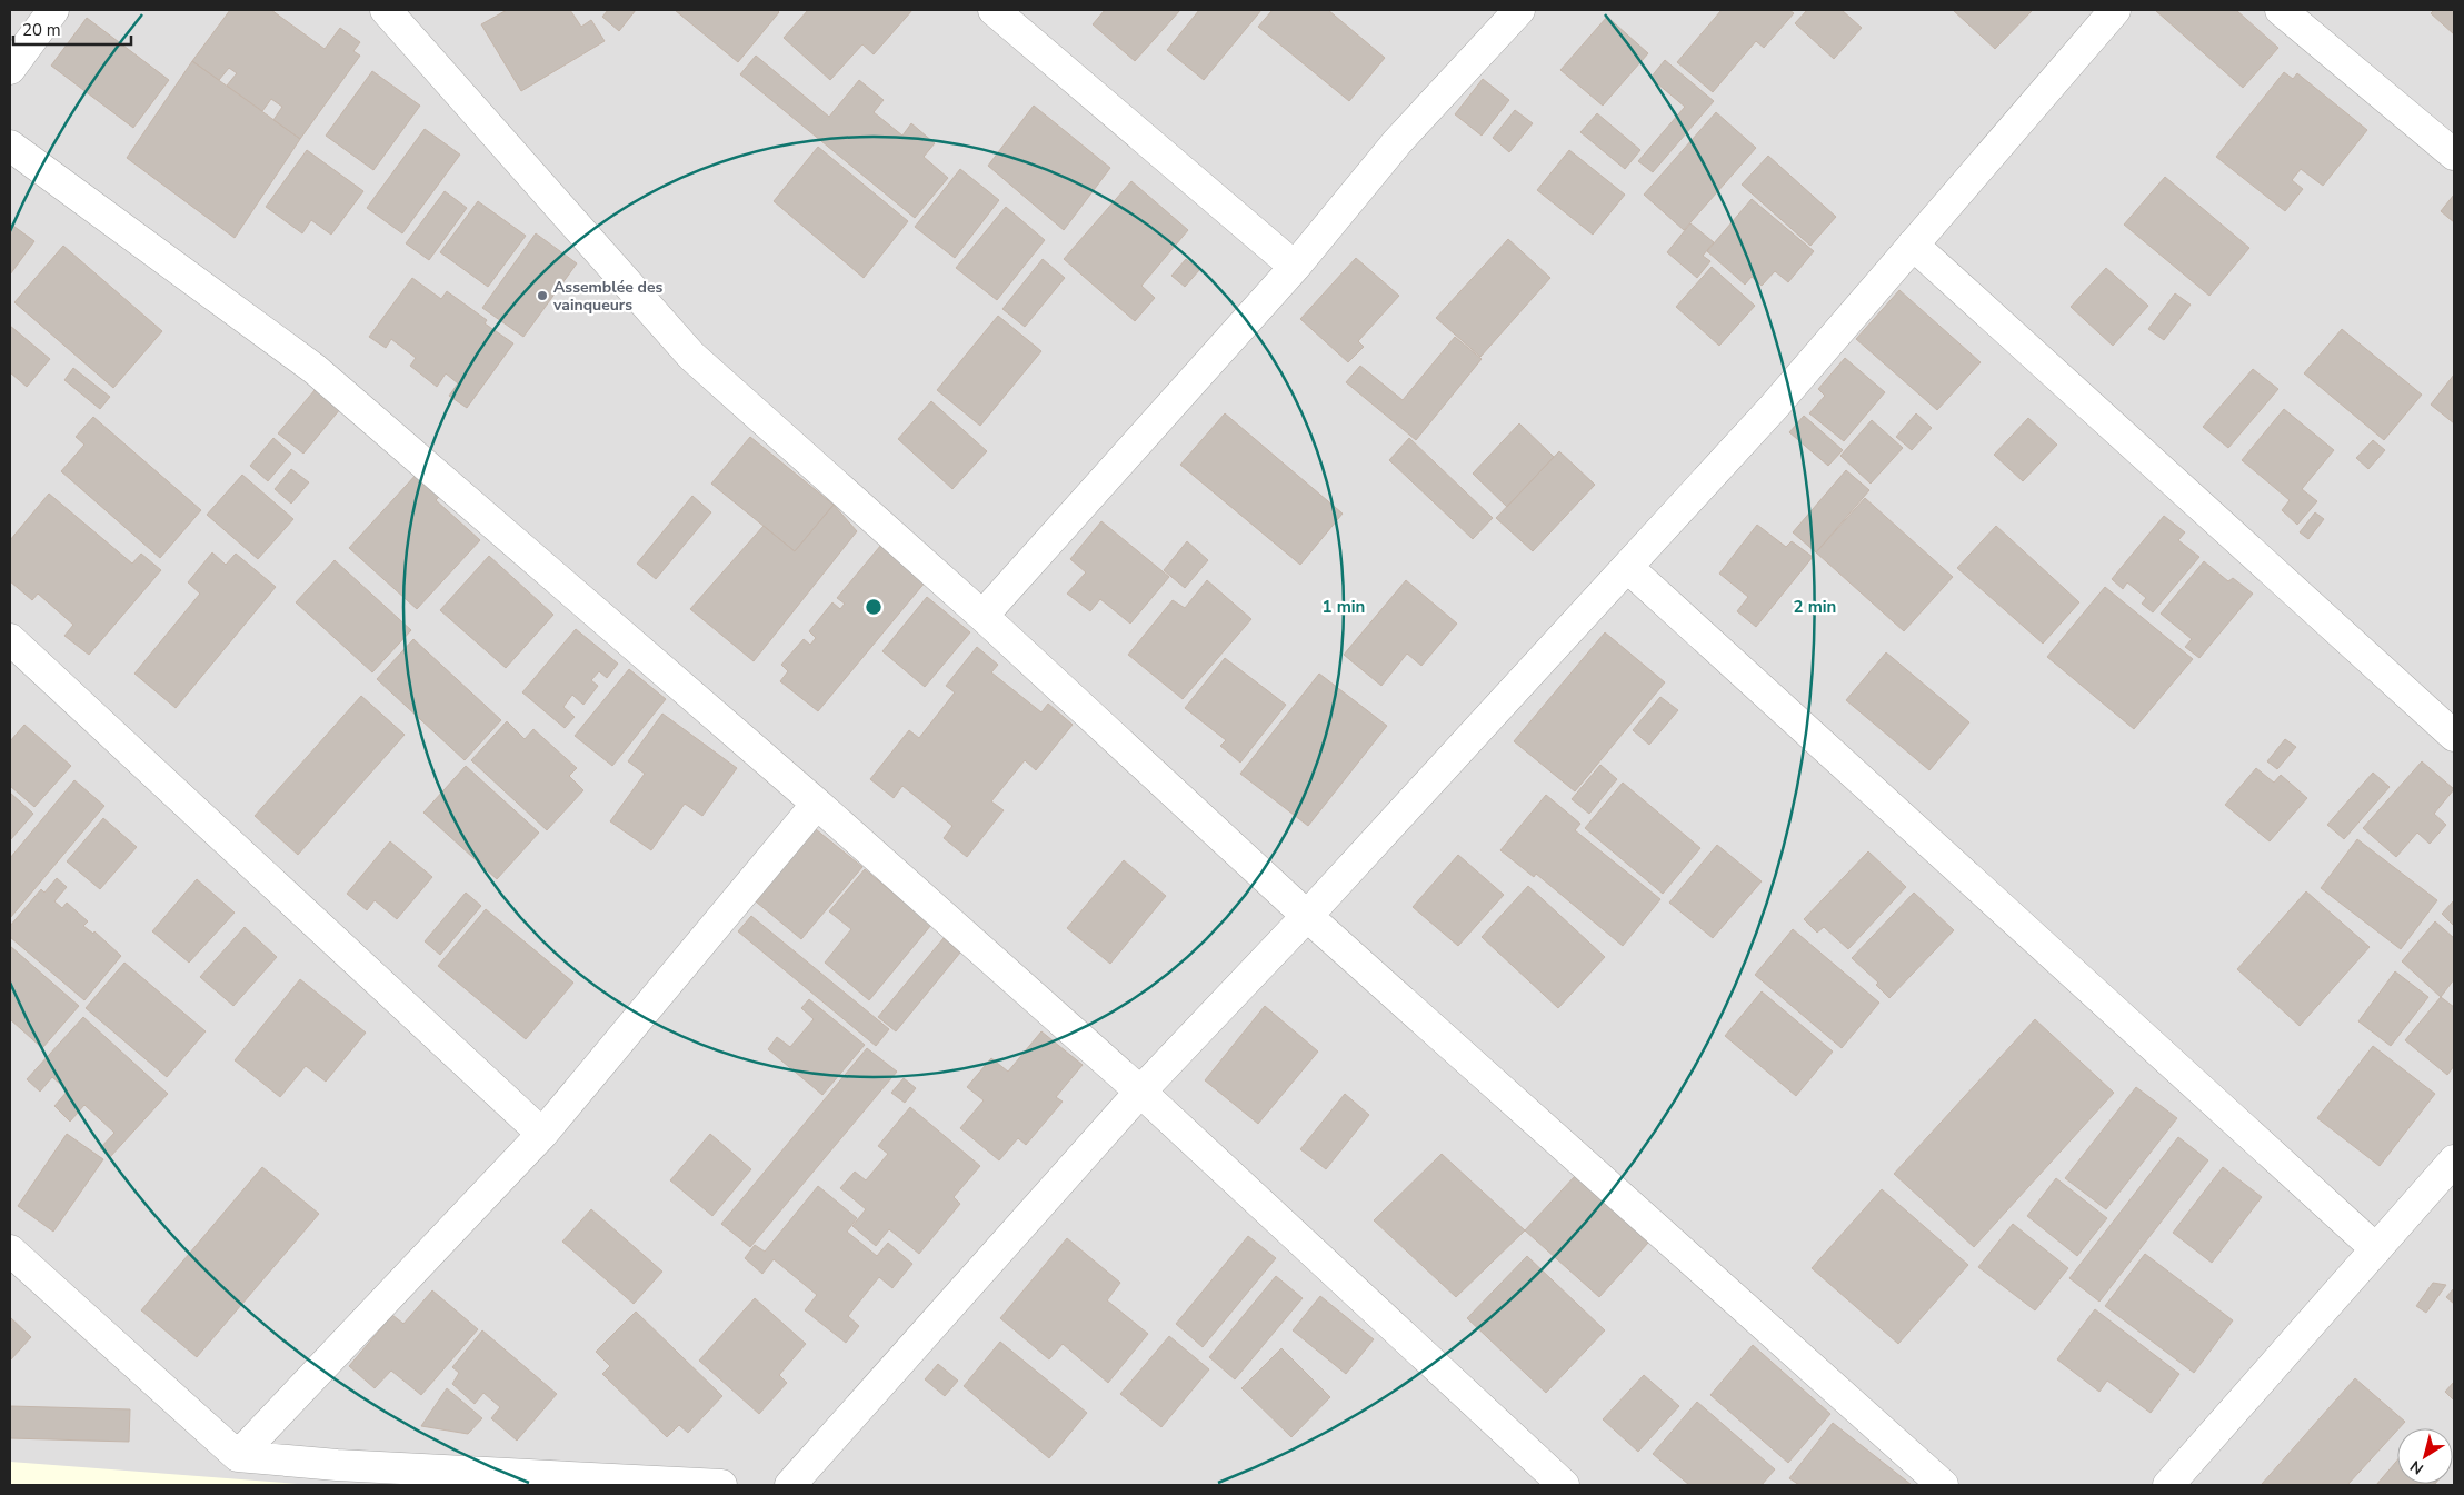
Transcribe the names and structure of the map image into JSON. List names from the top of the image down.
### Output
{
  "places": ["Assemblée des vainqueurs"],
  "scale_bar": "20 m",
  "north": "bottom left",
  "rings": ["1 min", "2 min"]
}
